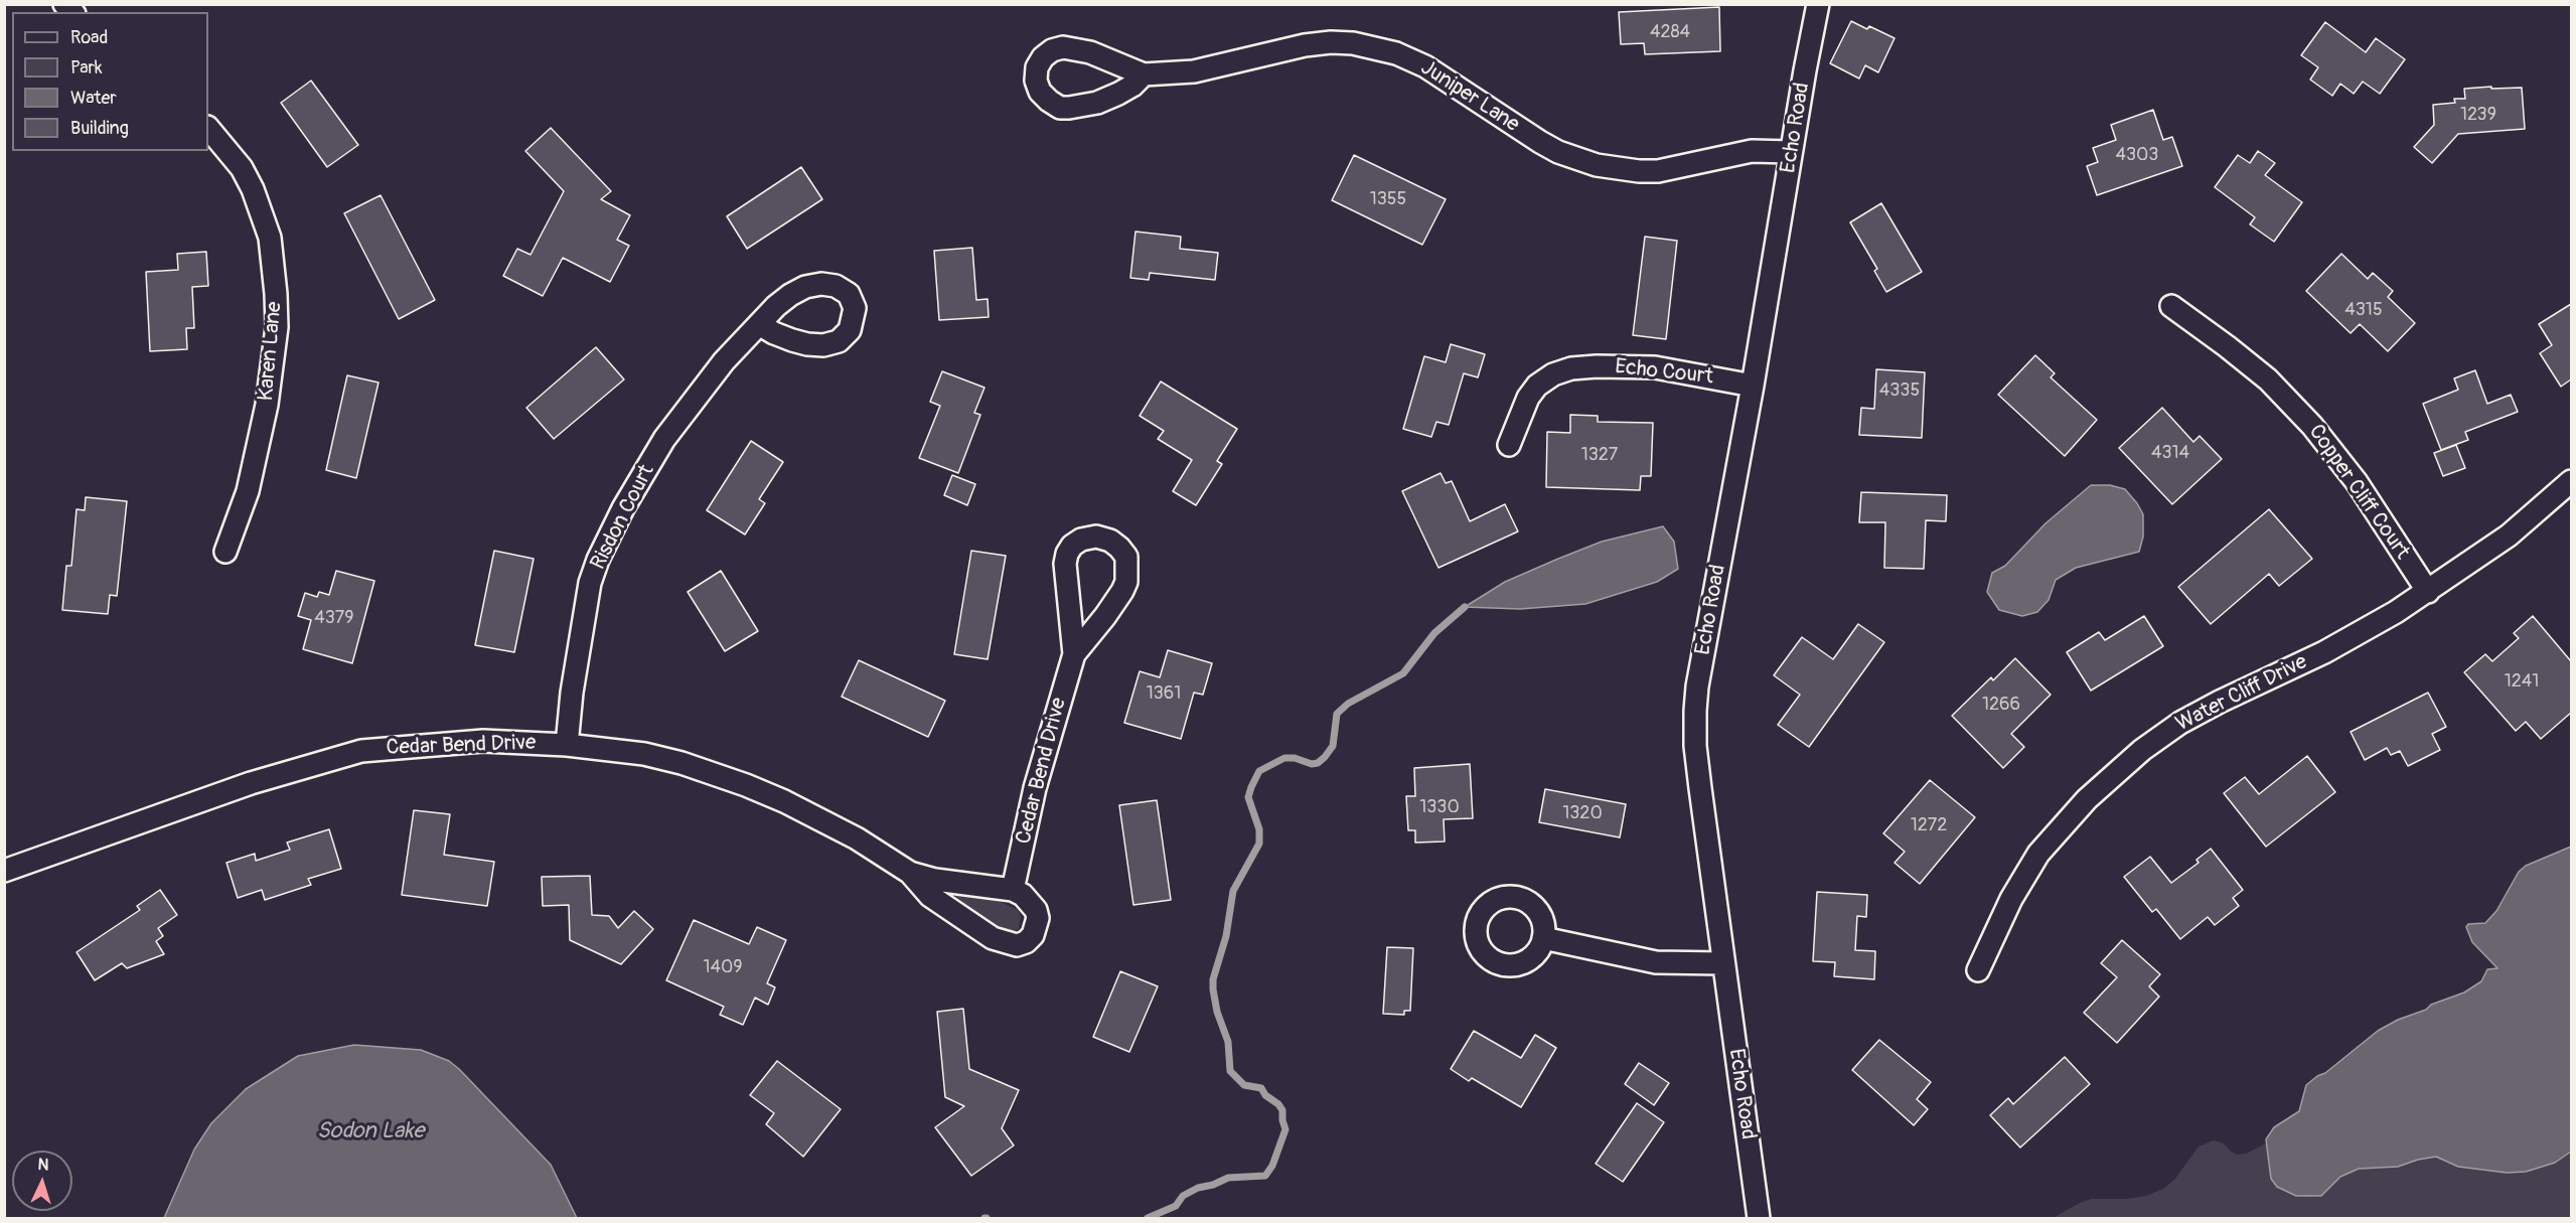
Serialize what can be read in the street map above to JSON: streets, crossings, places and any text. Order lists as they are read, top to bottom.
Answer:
{
  "streets": {
    "street": [
      "Juniper Lane",
      "Echo Road",
      "Karen Lane",
      "Echo Court",
      "Copper Cliff Court",
      "Risdon Court",
      "Water Cliff Drive",
      "Cedar Bend Drive"
    ]
  },
  "crossings": [
    ["Juniper Lane", "Echo Road"],
    ["Echo Road", "Echo Court"],
    ["Copper Cliff Court", "Water Cliff Drive"],
    ["Risdon Court", "Cedar Bend Drive"]
  ],
  "water": ["Sodon Lake"],
  "house_numbers": [
    "4284",
    "1239",
    "4303",
    "1355",
    "4315",
    "4335",
    "4314",
    "1327",
    "4379",
    "1241",
    "1361",
    "1266",
    "1330",
    "1320",
    "1272",
    "1409"
  ],
  "legend": [
    "Road",
    "Park",
    "Water",
    "Building"
  ],
  "north": "top"
}
